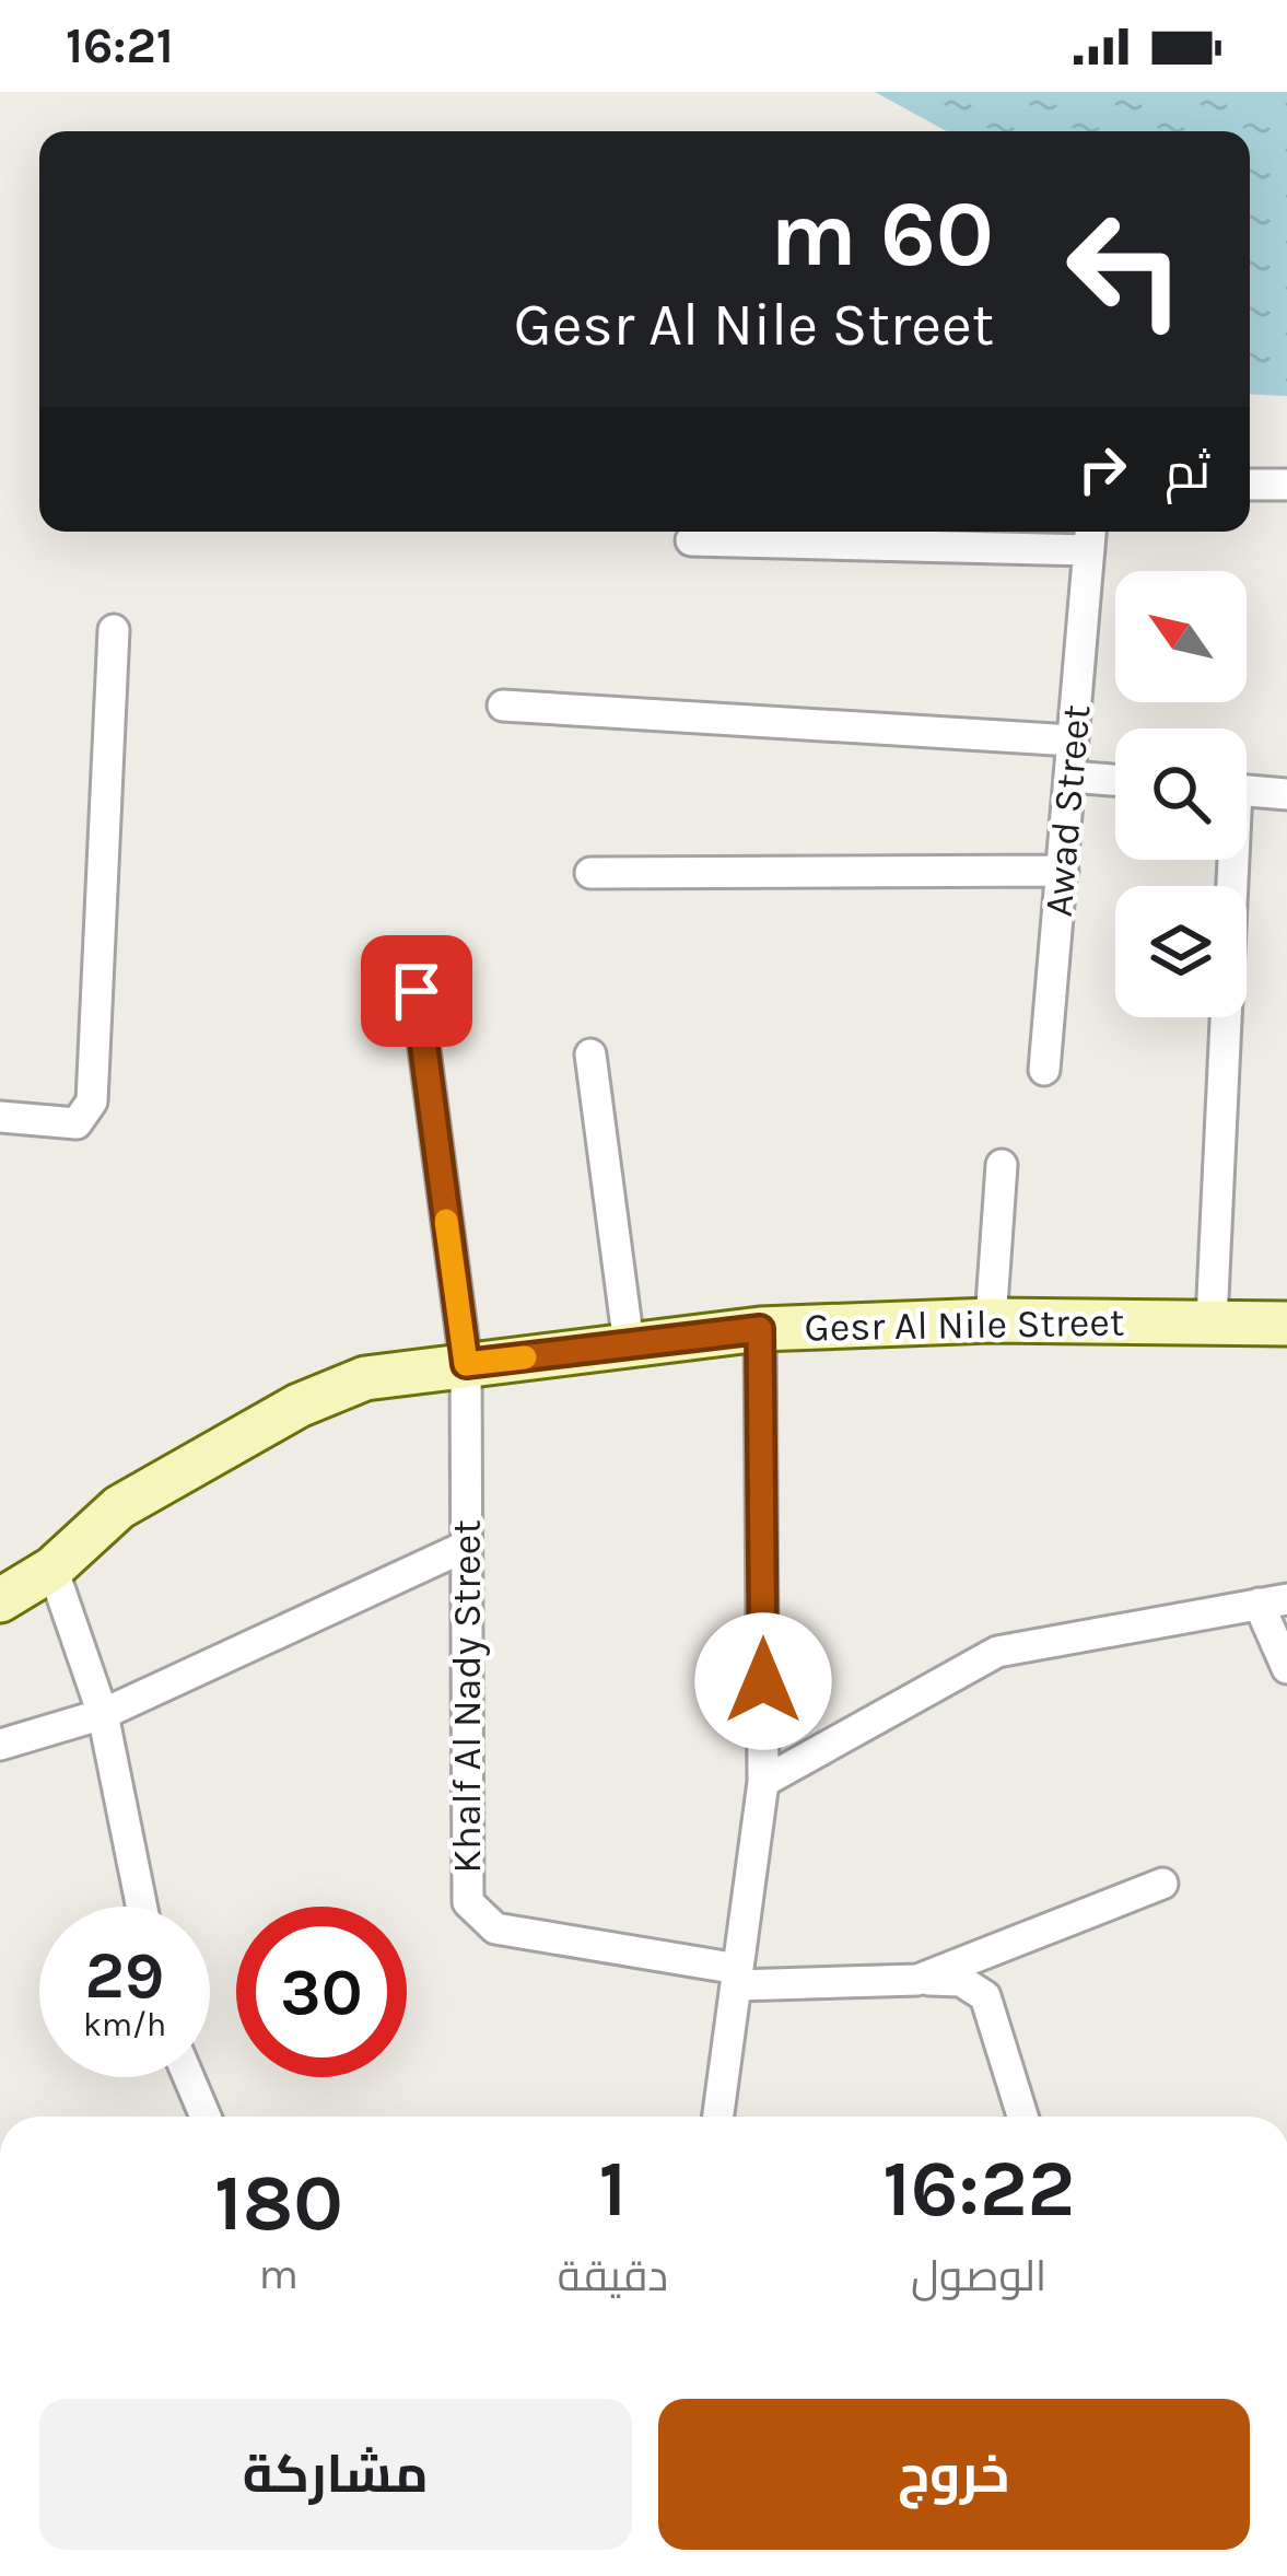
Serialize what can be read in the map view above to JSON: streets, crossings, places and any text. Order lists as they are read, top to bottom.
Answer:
{
  "streets": {
    "street": ["Awad Street", "Gesr Al Nile Street", "Khalf Al Nady Street"]
  },
  "crossings": [
    ["Gesr Al Nile Street", "Khalf Al Nady Street"]
  ],
  "north": "top left",
  "page": {
    "status": "16:21",
    "turn": ["60 m", "Gesr Al Nile Street"],
    "then": "ثم",
    "speed": "29 km/h",
    "limit": "30",
    "eta": [
      "16:22",
      "الوصول",
      "1",
      "دقيقة",
      "180",
      "m"
    ],
    "buttons": ["خروج", "مشاركة"]
  }
}
